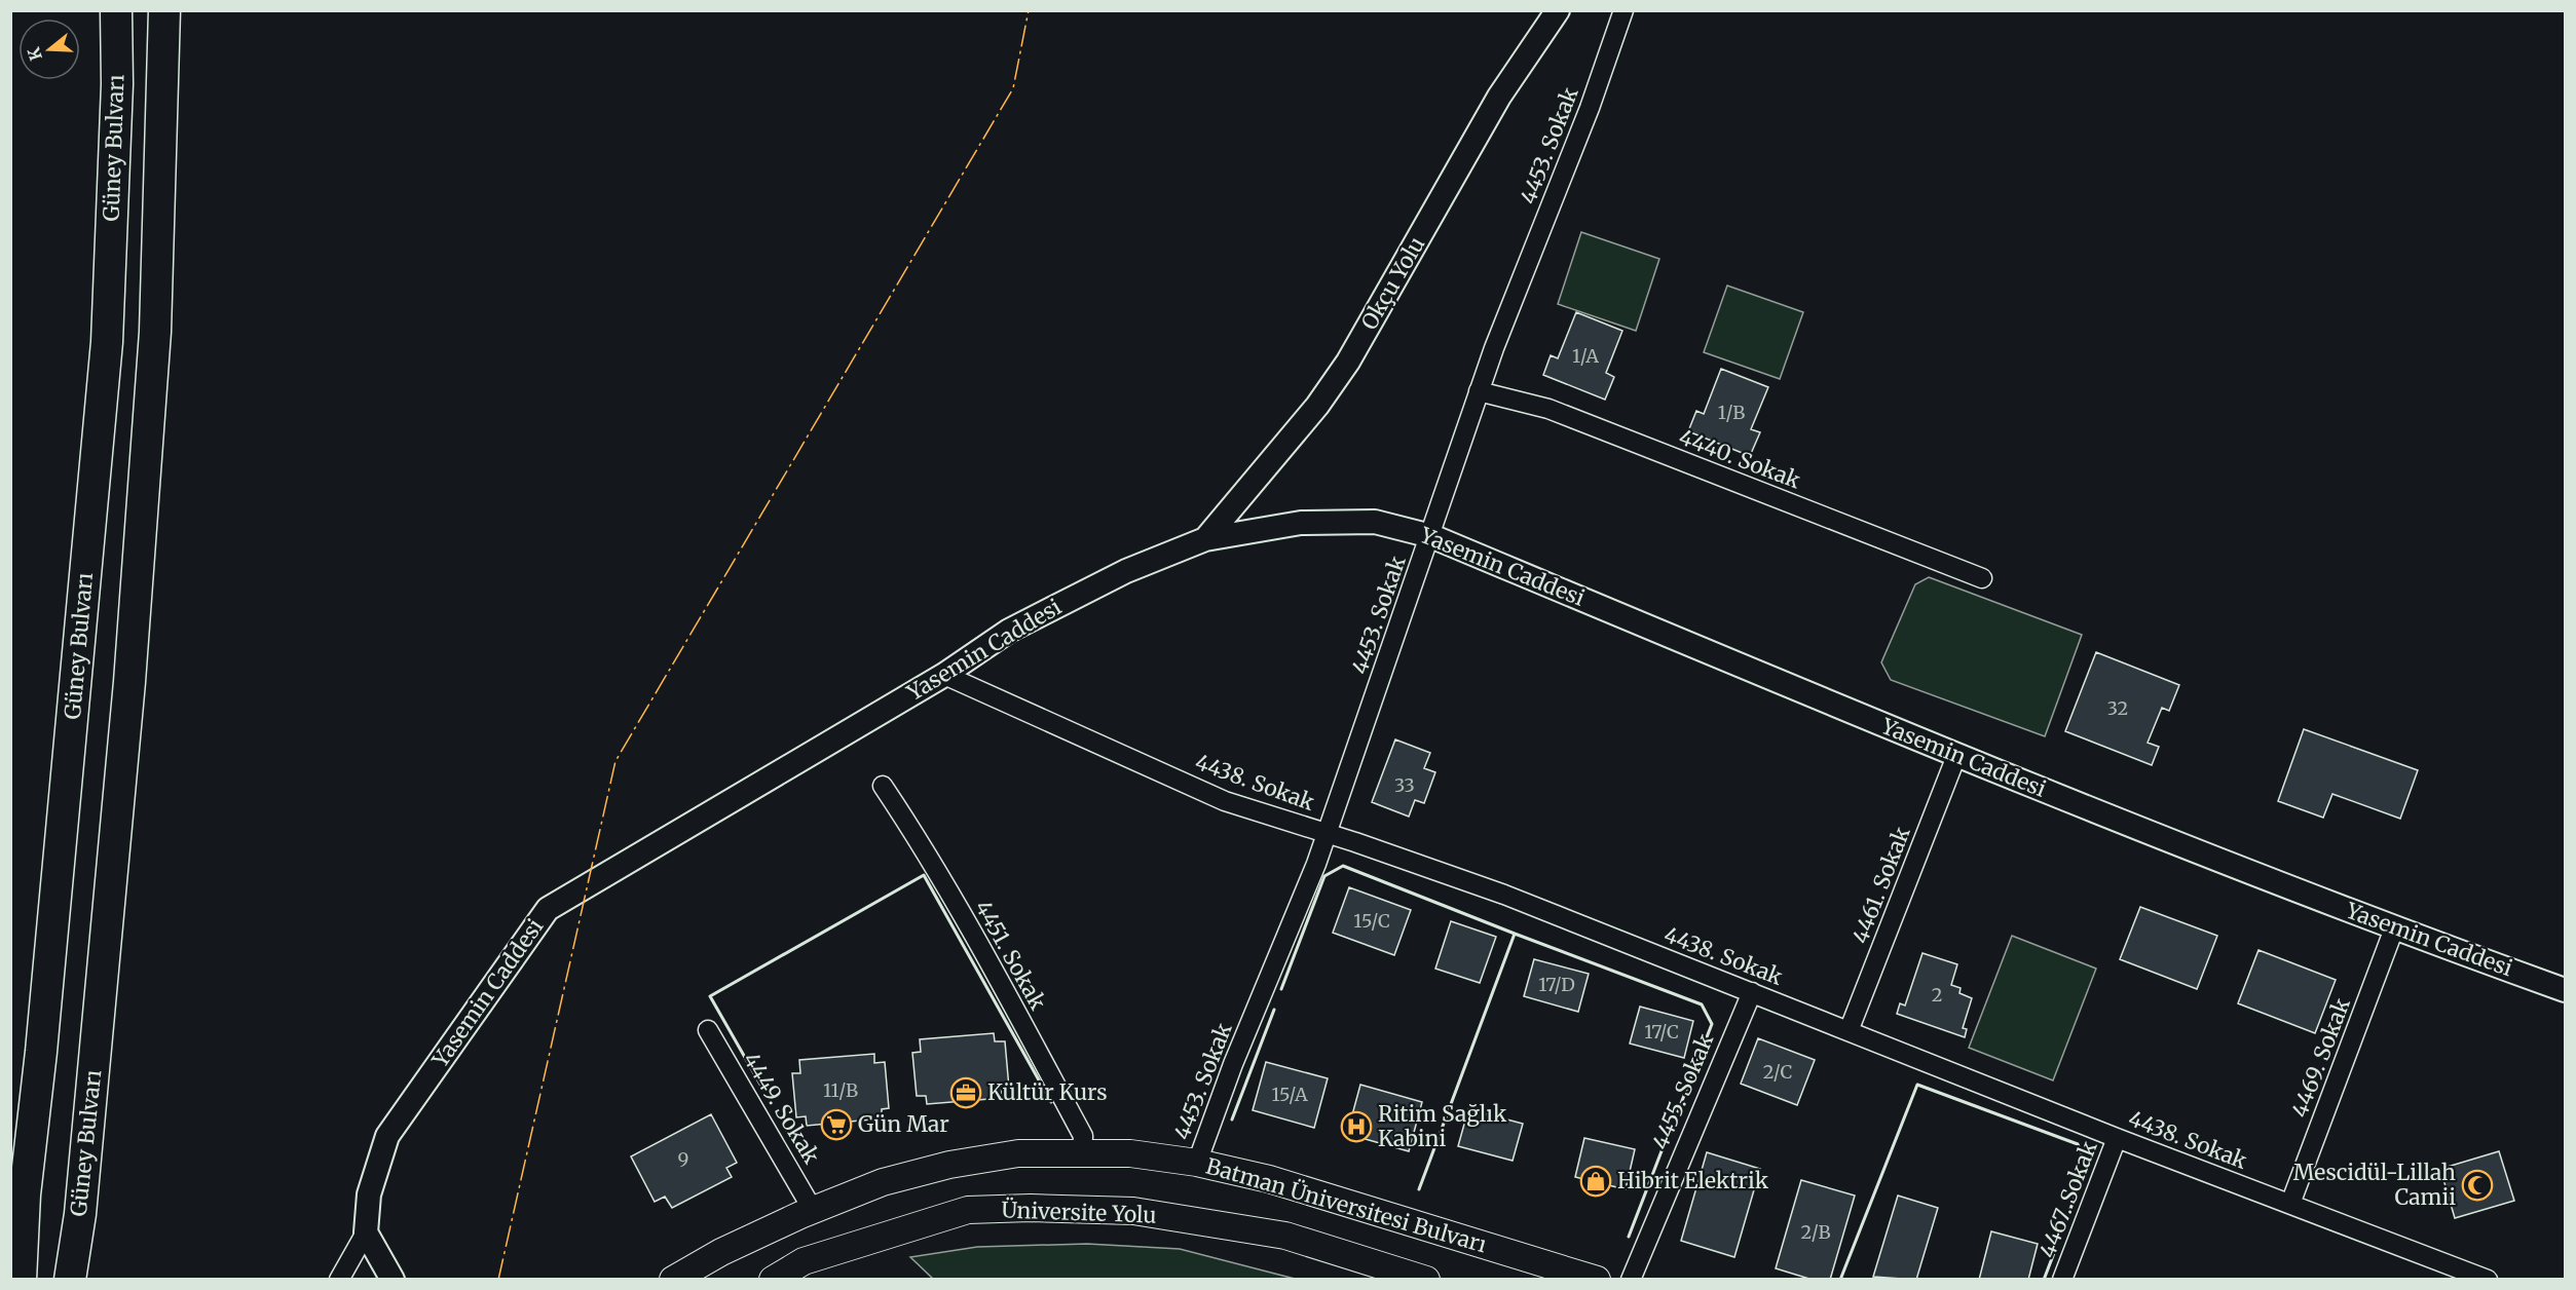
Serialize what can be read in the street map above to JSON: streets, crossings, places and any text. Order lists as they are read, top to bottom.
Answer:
{
  "streets": {
    "highway": ["Güney Bulvarı"],
    "main road": ["Batman Üniversitesi Bulvarı", "Üniversite Yolu"],
    "street": [
      "4453. Sokak",
      "Okçu Yolu",
      "4440. Sokak",
      "Yasemin Caddesi",
      "4438. Sokak",
      "4461. Sokak",
      "4451. Sokak",
      "4469. Sokak",
      "4455. Sokak",
      "4449. Sokak",
      "4467. Sokak"
    ]
  },
  "crossings": [
    ["4453. Sokak", "4440. Sokak"],
    ["4453. Sokak", "Yasemin Caddesi"],
    ["4453. Sokak", "4438. Sokak"],
    ["4453. Sokak", "Batman Üniversitesi Bulvarı"],
    ["Okçu Yolu", "Yasemin Caddesi"],
    ["Yasemin Caddesi", "4438. Sokak"],
    ["Yasemin Caddesi", "4461. Sokak"],
    ["Yasemin Caddesi", "4469. Sokak"],
    ["4438. Sokak", "4461. Sokak"],
    ["4438. Sokak", "4469. Sokak"],
    ["4438. Sokak", "4455. Sokak"],
    ["4438. Sokak", "4467. Sokak"],
    ["4451. Sokak", "Batman Üniversitesi Bulvarı"],
    ["4449. Sokak", "Batman Üniversitesi Bulvarı"]
  ],
  "places": {
    "office": ["Kültür Kurs"],
    "supermarket": ["Gün Mar"],
    "hospital": ["Ritim Sağlık Kabini"],
    "shop": ["Hibrit Elektrik"],
    "mosque": ["Mescidül-Lillah Camii"]
  },
  "house_numbers": [
    "1/A",
    "1/B",
    "32",
    "33",
    "15/C",
    "17/D",
    "2",
    "17/C",
    "2/C",
    "11/B",
    "15/A",
    "9",
    "2/B"
  ],
  "north": "left"
}
